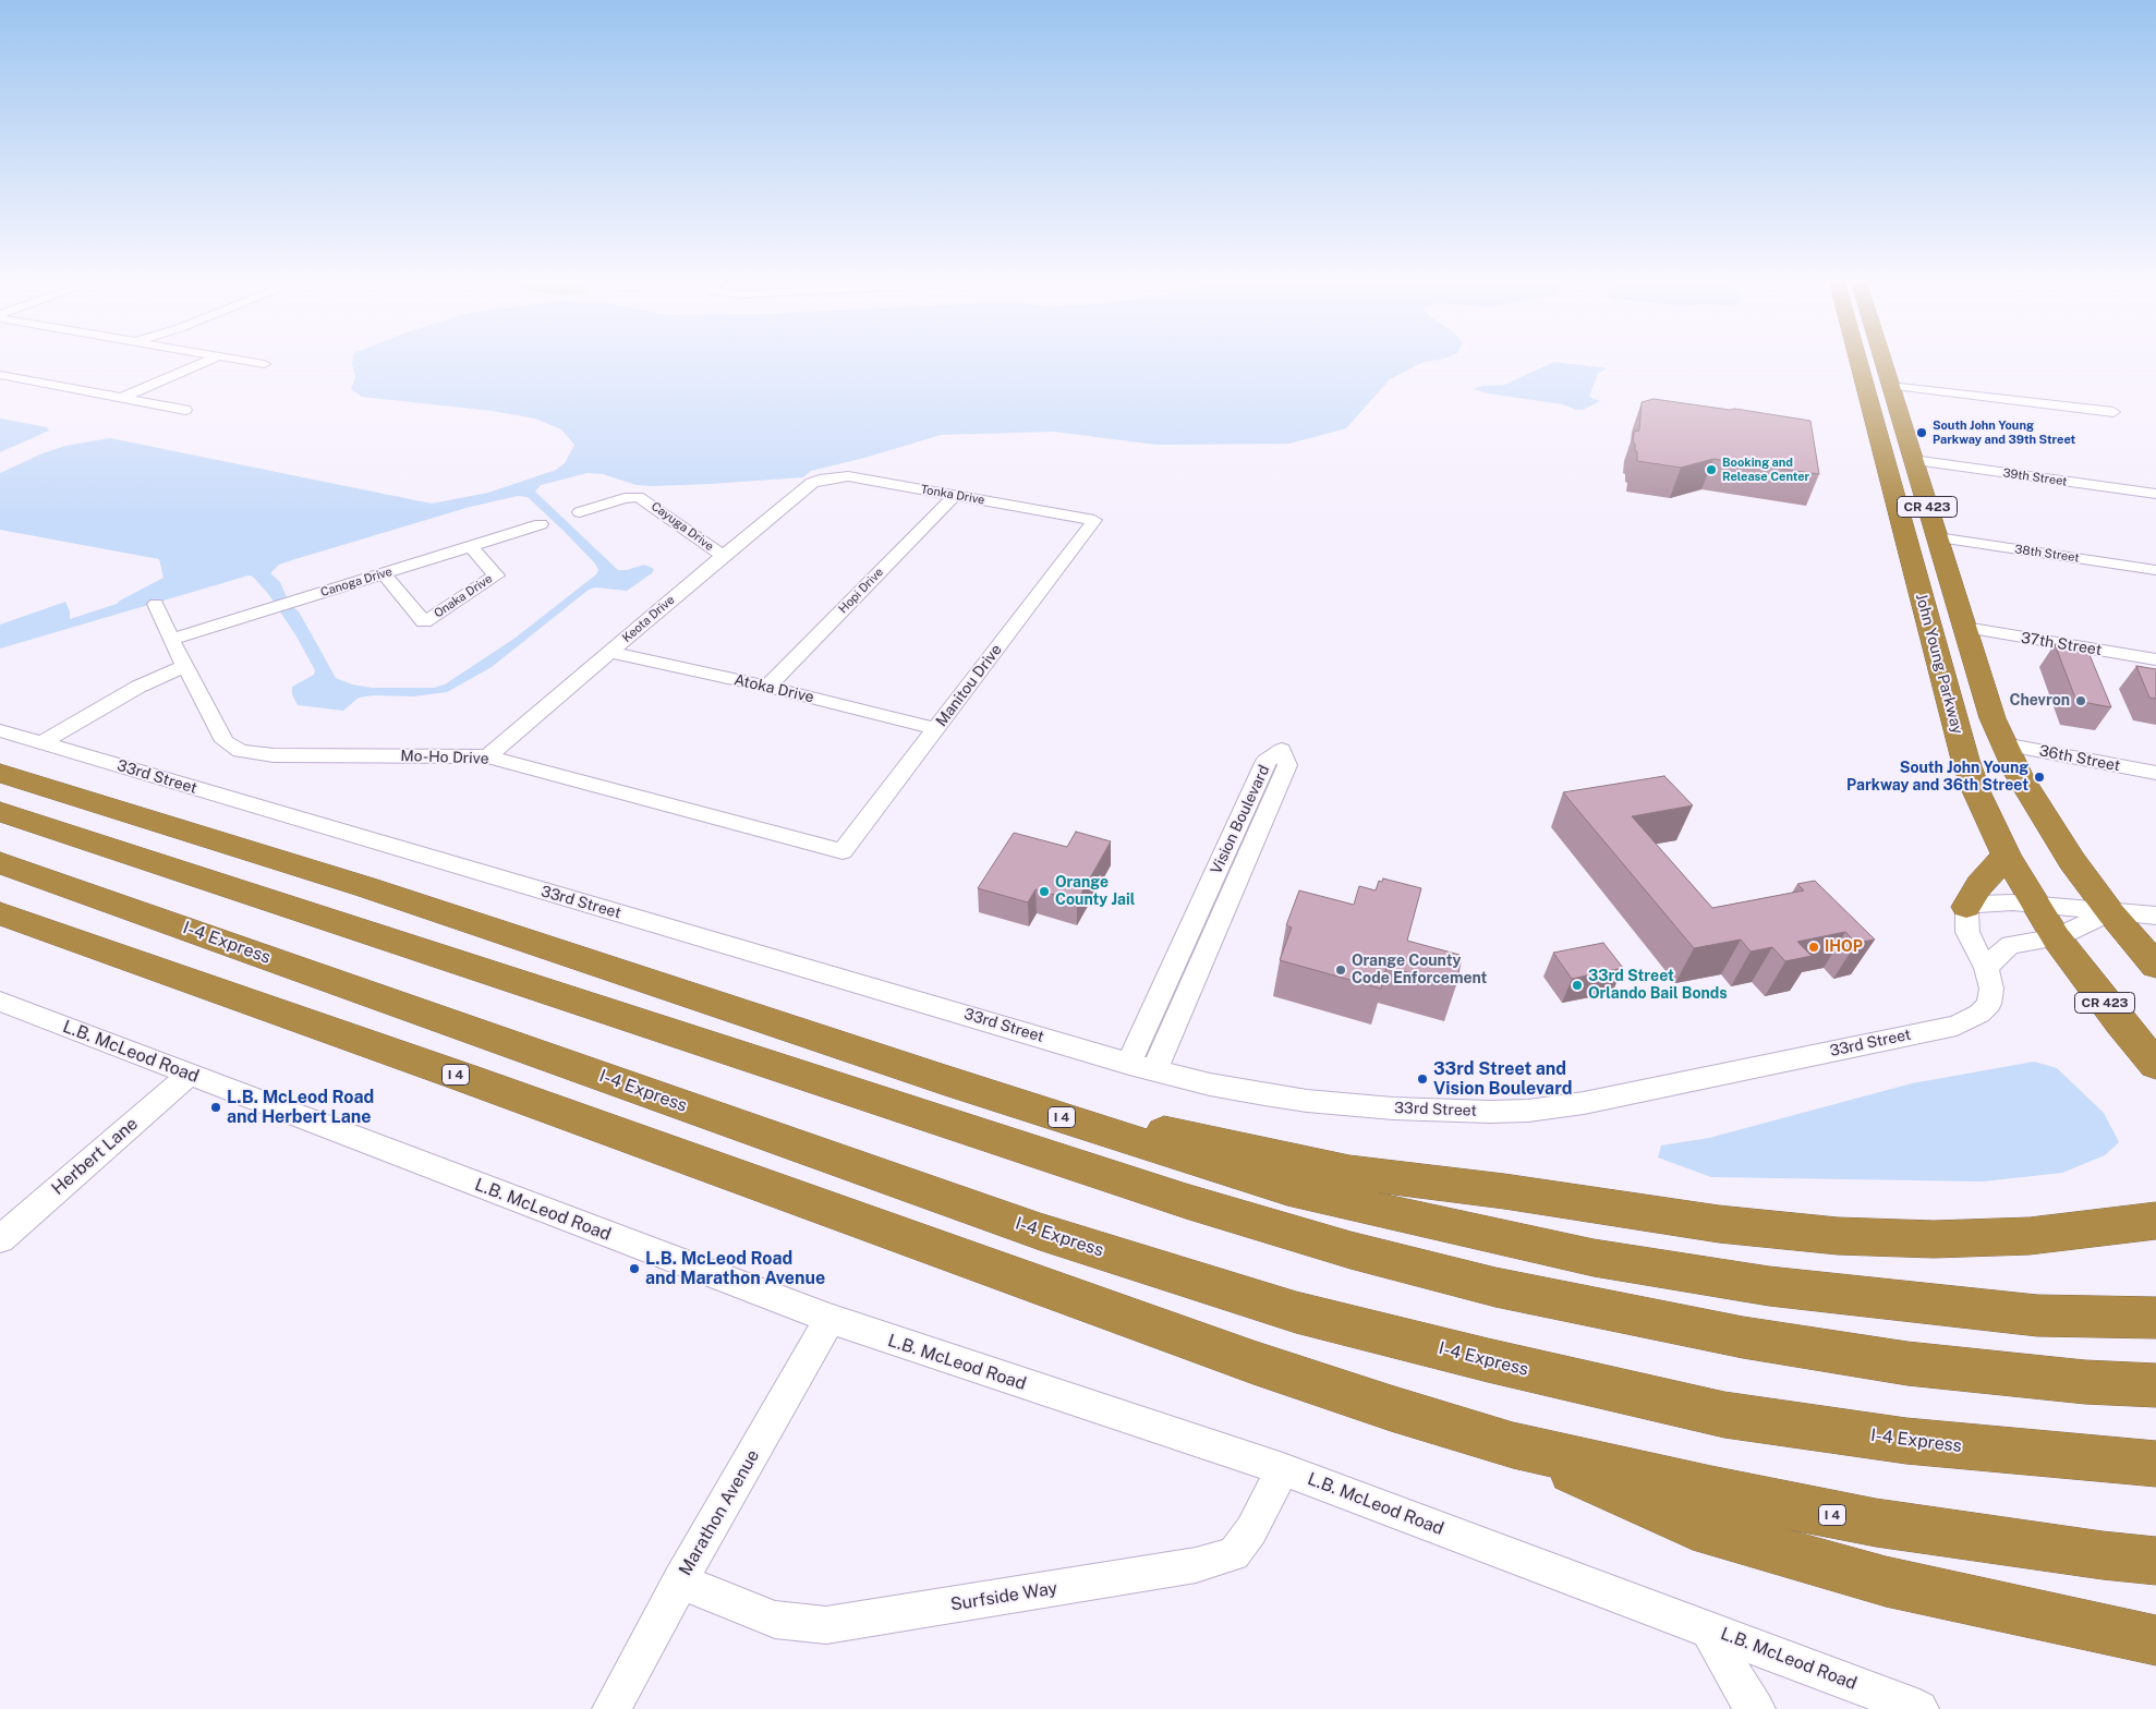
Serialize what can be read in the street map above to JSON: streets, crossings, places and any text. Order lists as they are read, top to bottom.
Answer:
{
  "streets": {
    "highway": [
      "CR 423",
      "John Young Parkway",
      "I-4 Express",
      "I 4"
    ],
    "street": [
      "39th Street",
      "Tonka Drive",
      "Cayuga Drive",
      "38th Street",
      "Canoga Drive",
      "Hopi Drive",
      "Onaka Drive",
      "Keota Drive",
      "37th Street",
      "Manitou Drive",
      "Atoka Drive",
      "Mo-Ho Drive",
      "36th Street",
      "33rd Street",
      "Vision Boulevard",
      "L.B. McLeod Road",
      "Herbert Lane",
      "Marathon Avenue",
      "Surfside Way"
    ]
  },
  "crossings": [
    ["39th Street", "CR 423"],
    ["Tonka Drive", "Hopi Drive"],
    ["Tonka Drive", "Keota Drive"],
    ["Tonka Drive", "Manitou Drive"],
    ["CR 423", "38th Street"],
    ["CR 423", "37th Street"],
    ["CR 423", "36th Street"],
    ["Cayuga Drive", "Keota Drive"],
    ["Canoga Drive", "Onaka Drive"],
    ["Canoga Drive", "Mo-Ho Drive"],
    ["Hopi Drive", "Atoka Drive"],
    ["Keota Drive", "Atoka Drive"],
    ["Keota Drive", "Mo-Ho Drive"],
    ["Manitou Drive", "Atoka Drive"],
    ["Manitou Drive", "Mo-Ho Drive"],
    ["33rd Street", "Vision Boulevard"],
    ["L.B. McLeod Road", "Herbert Lane"],
    ["L.B. McLeod Road", "Marathon Avenue"],
    ["L.B. McLeod Road", "Surfside Way"],
    ["Marathon Avenue", "Surfside Way"]
  ],
  "places": [
    "South John Young Parkway and 39th Street",
    "Booking and Release Center",
    "Chevron",
    "South John Young Parkway and 36th Street",
    "Orange County Jail",
    "IHOP",
    "Orange County Code Enforcement",
    "33rd Street Orlando Bail Bonds",
    "33rd Street and Vision Boulevard",
    "L.B. McLeod Road and Herbert Lane",
    "L.B. McLeod Road and Marathon Avenue"
  ]
}
